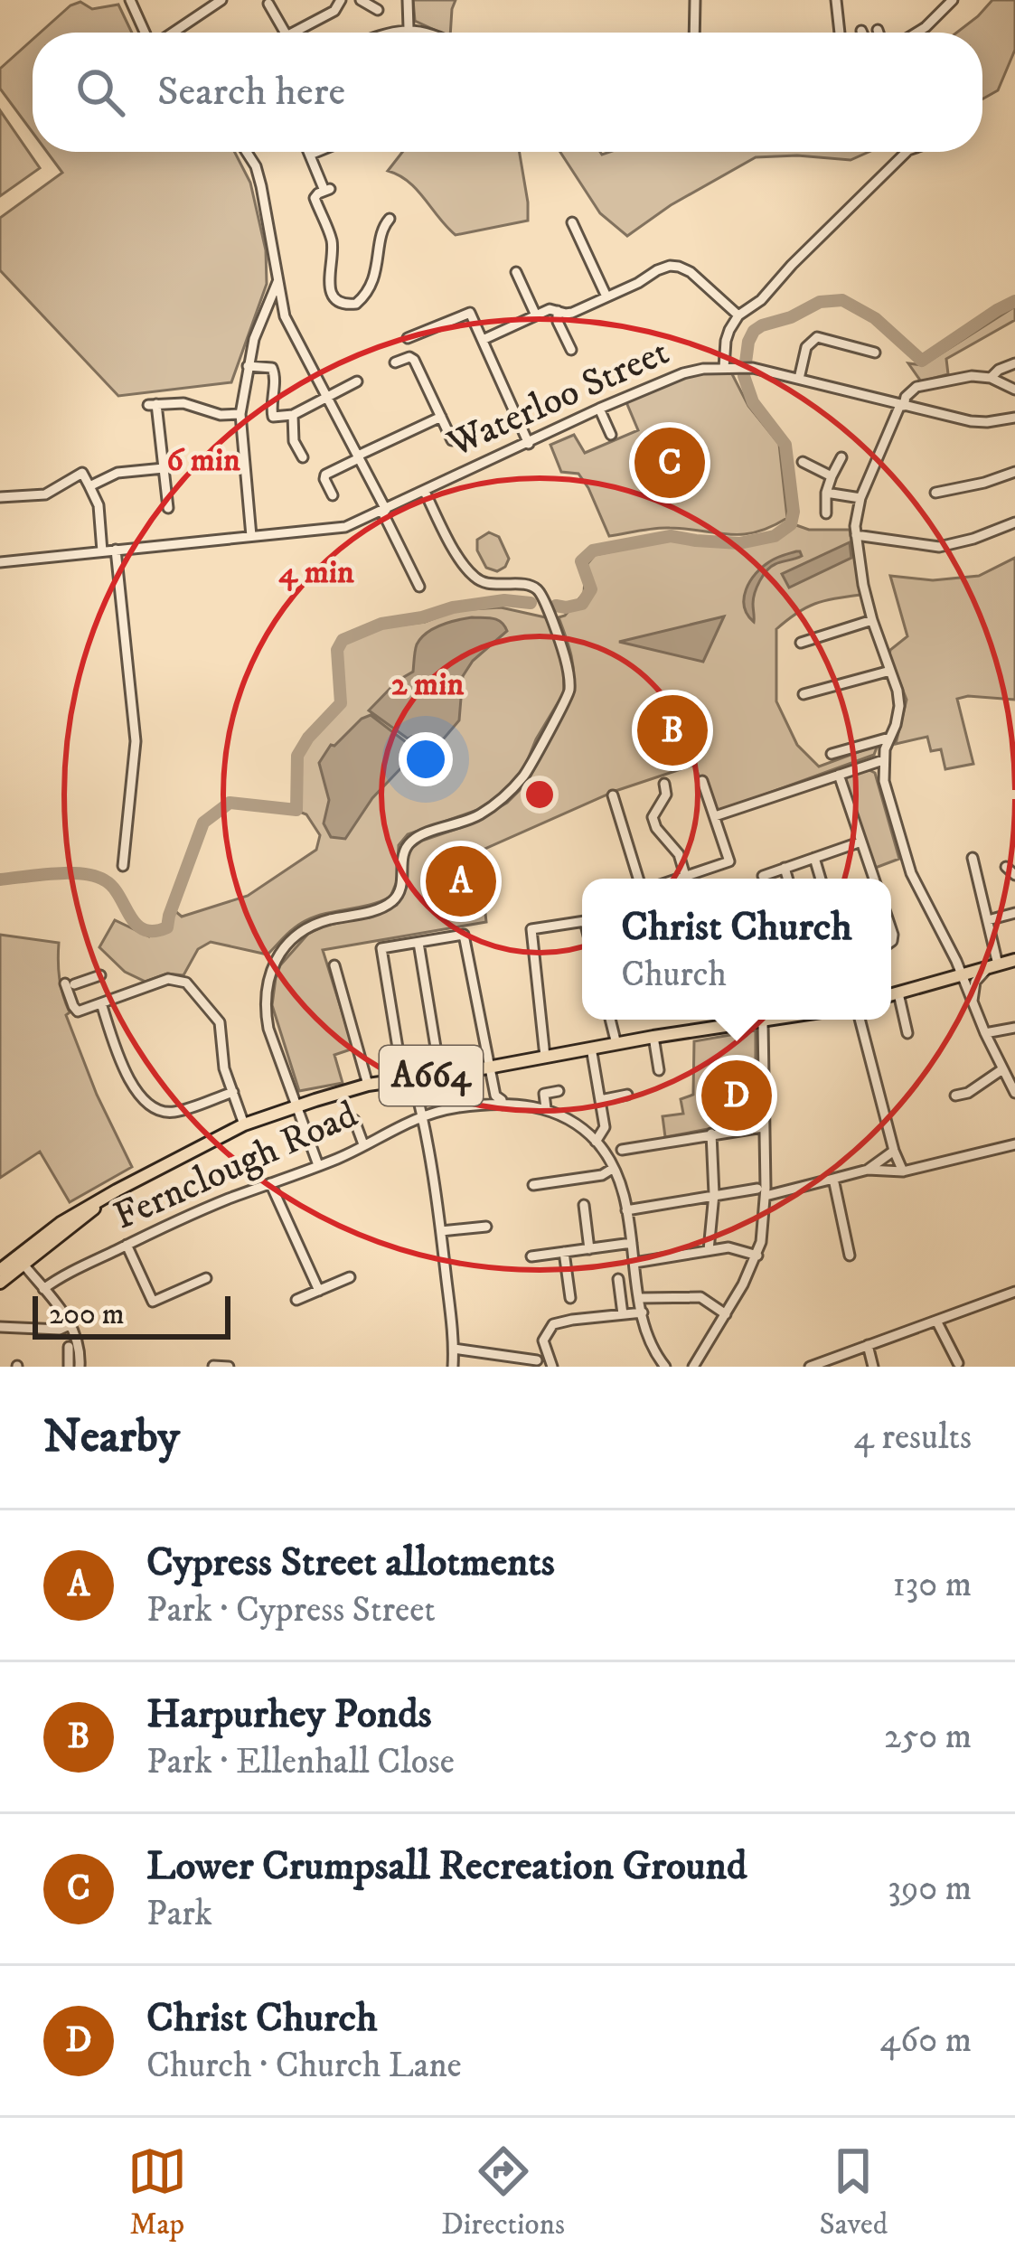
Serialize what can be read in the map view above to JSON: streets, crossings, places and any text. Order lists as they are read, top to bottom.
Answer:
{
  "streets": {
    "main road": ["A664"],
    "street": ["Waterloo Street", "Fernclough Road"]
  },
  "scale_bar": "200 m",
  "page": {
    "search": "Search here",
    "pins": [
      "C",
      "B",
      "A",
      "D"
    ],
    "popup": ["Christ Church", "Church"],
    "scale": "200 m",
    "heading": ["Nearby", "4 results"],
    "list": [
      {
        "mark": "A",
        "name": "Cypress Street allotments",
        "note": "Park · Cypress Street",
        "value": "130 m"
      },
      {
        "mark": "B",
        "name": "Harpurhey Ponds",
        "note": "Park · Ellenhall Close",
        "value": "250 m"
      },
      {
        "mark": "C",
        "name": "Lower Crumpsall Recreation Ground",
        "note": "Park",
        "value": "390 m"
      },
      {
        "mark": "D",
        "name": "Christ Church",
        "note": "Church · Church Lane",
        "value": "460 m"
      }
    ],
    "nav": ["Map", "Directions", "Saved"]
  },
  "rings": ["6 min", "4 min", "2 min"]
}
